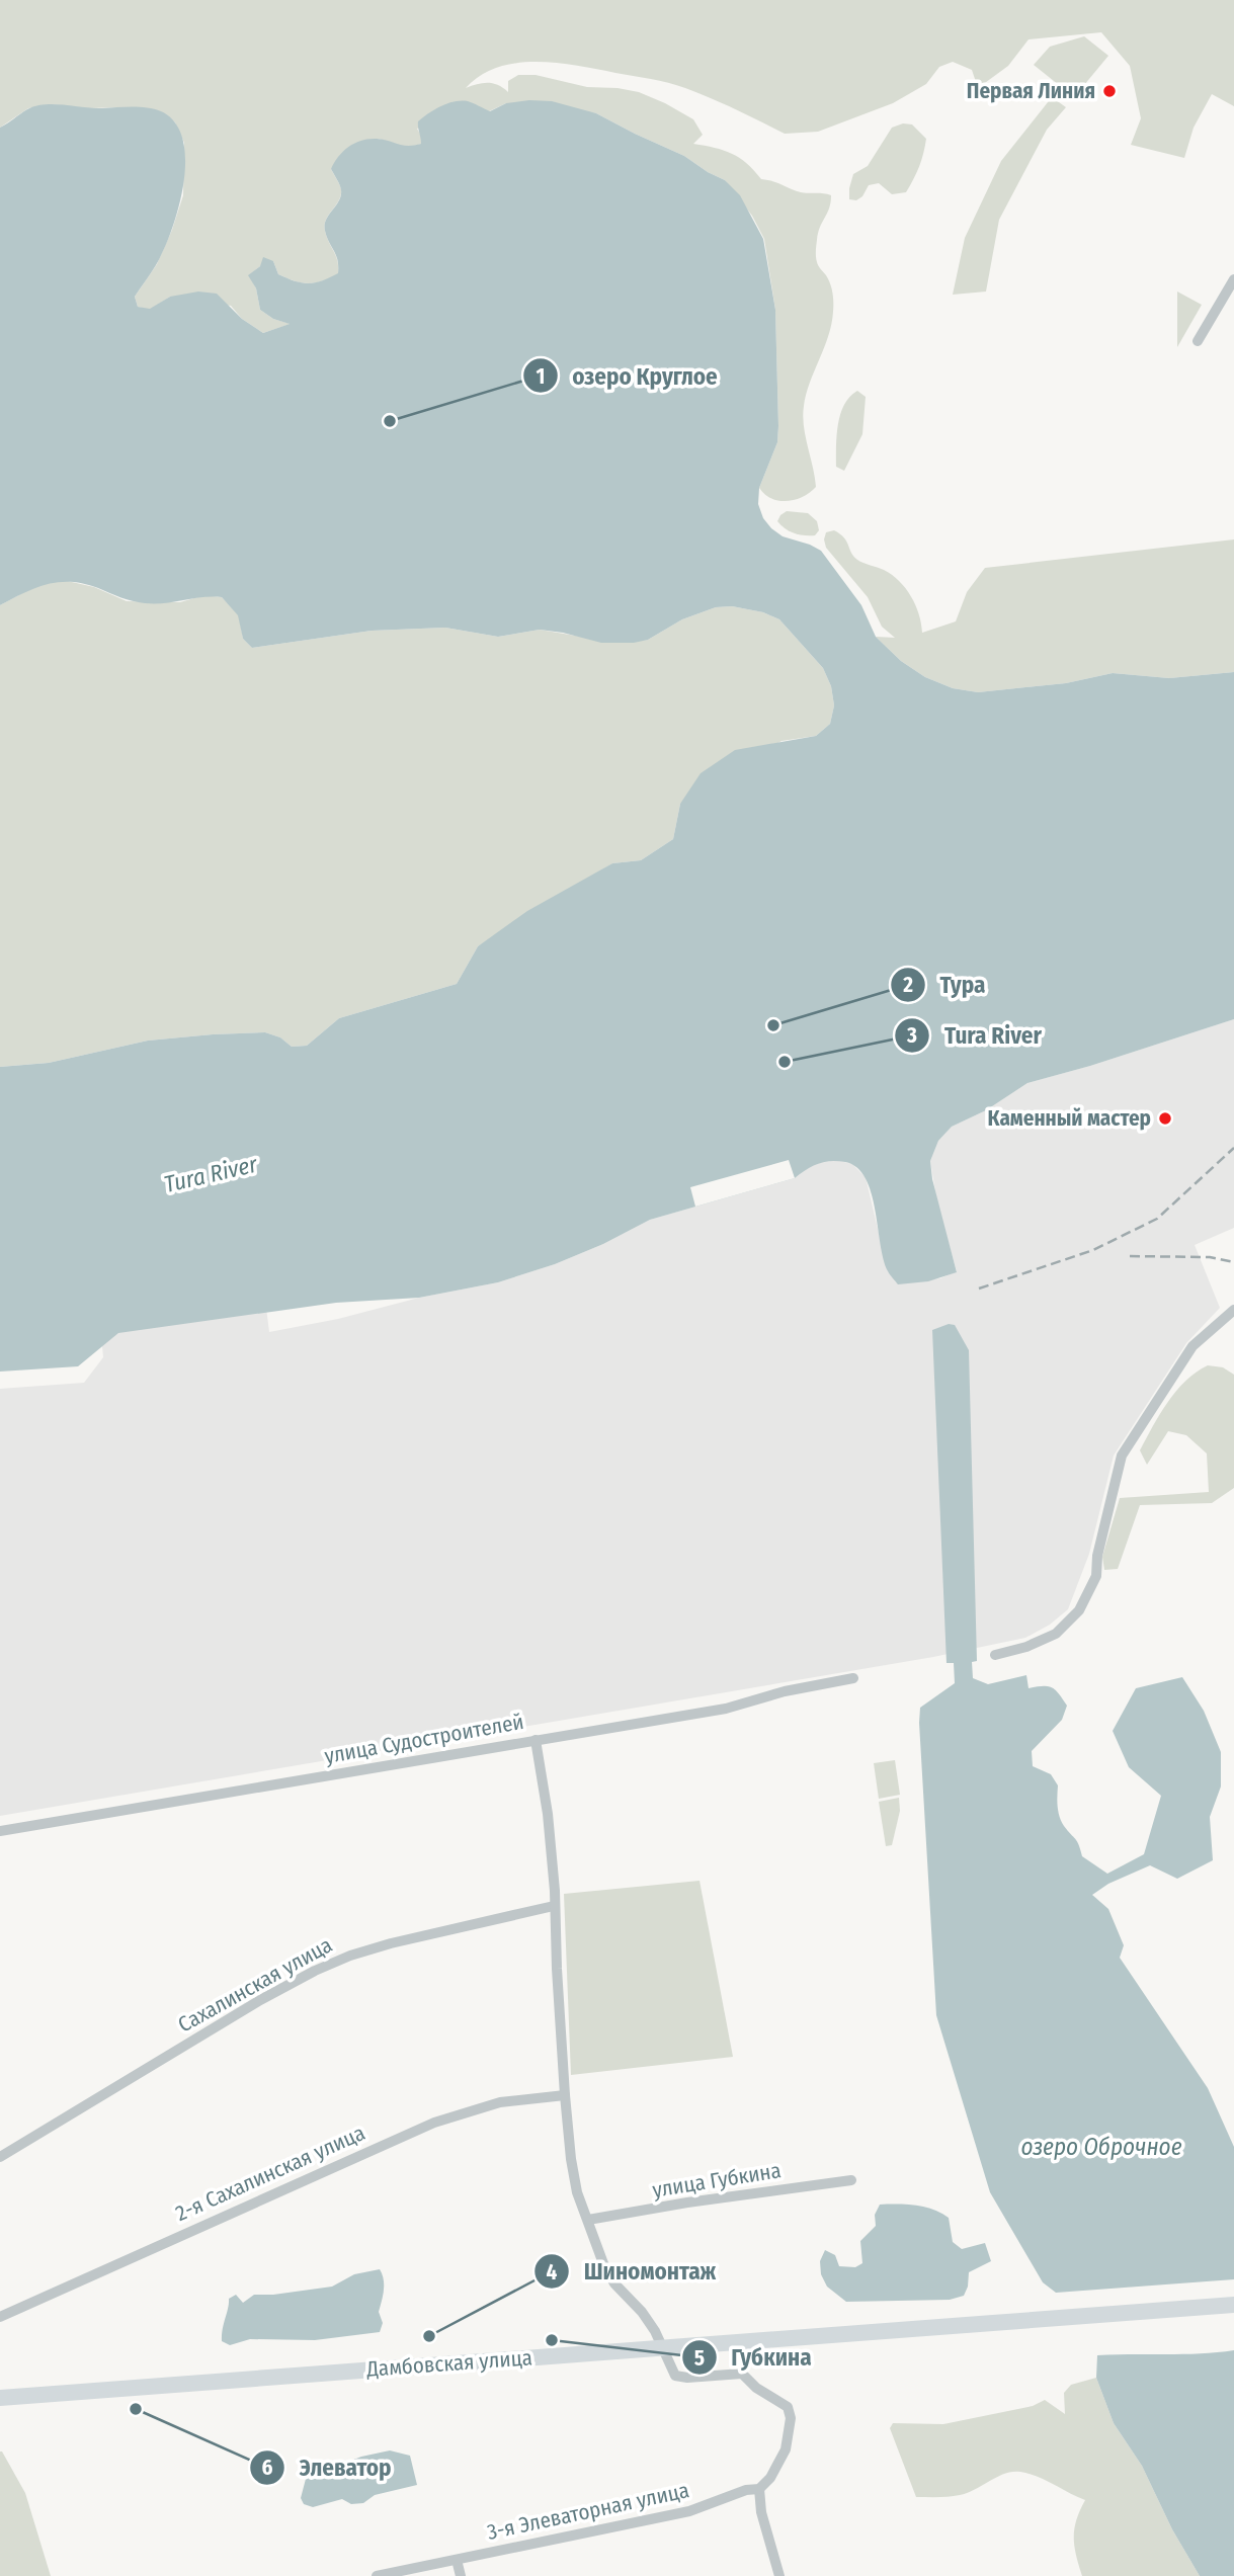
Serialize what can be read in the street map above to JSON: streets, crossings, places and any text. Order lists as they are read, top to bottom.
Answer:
{
  "streets": {
    "main road": ["Дамбовская улица"],
    "street": [
      "улица Судостроителей",
      "Сахалинская улица",
      "2-я Сахалинская улица",
      "улица Губкина",
      "3-я Элеваторная улица"
    ]
  },
  "water": ["Tura River", "озеро Оброчное"],
  "places": [
    "Первая Линия",
    "озеро Круглое",
    "Тура",
    "Tura River",
    "Каменный мастер",
    "Шиномонтаж",
    "Губкина",
    "Элеватор"
  ]
}
